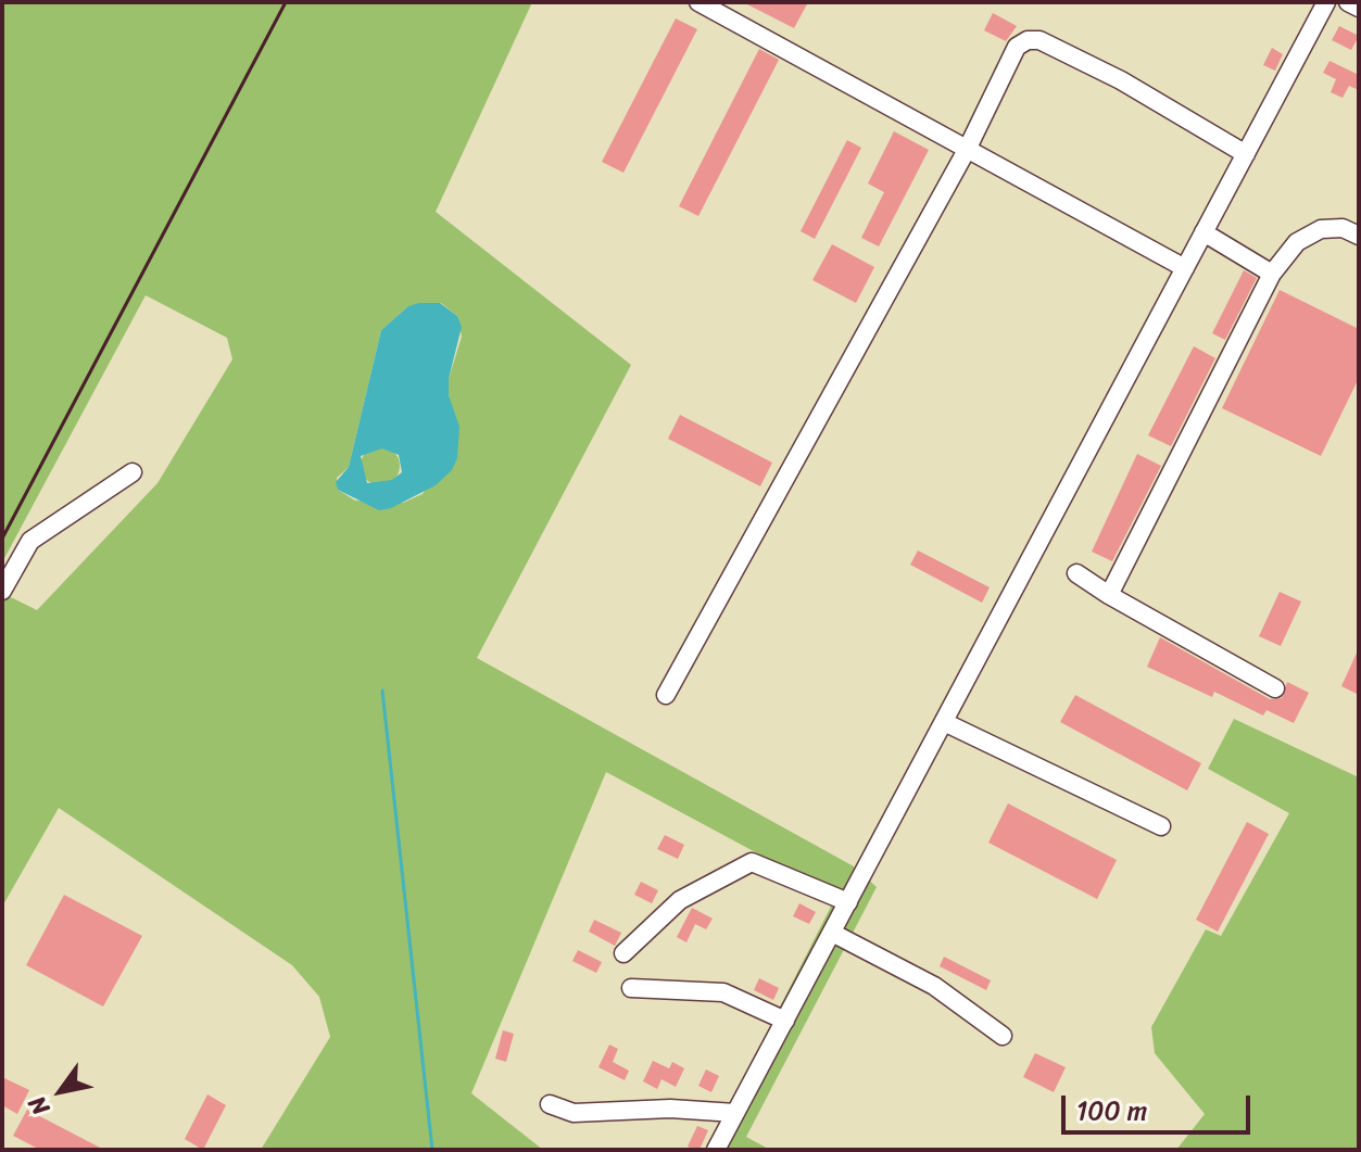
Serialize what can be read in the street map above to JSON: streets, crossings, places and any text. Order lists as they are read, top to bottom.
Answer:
{
  "scale_bar": "100 m",
  "north": "bottom left"
}
